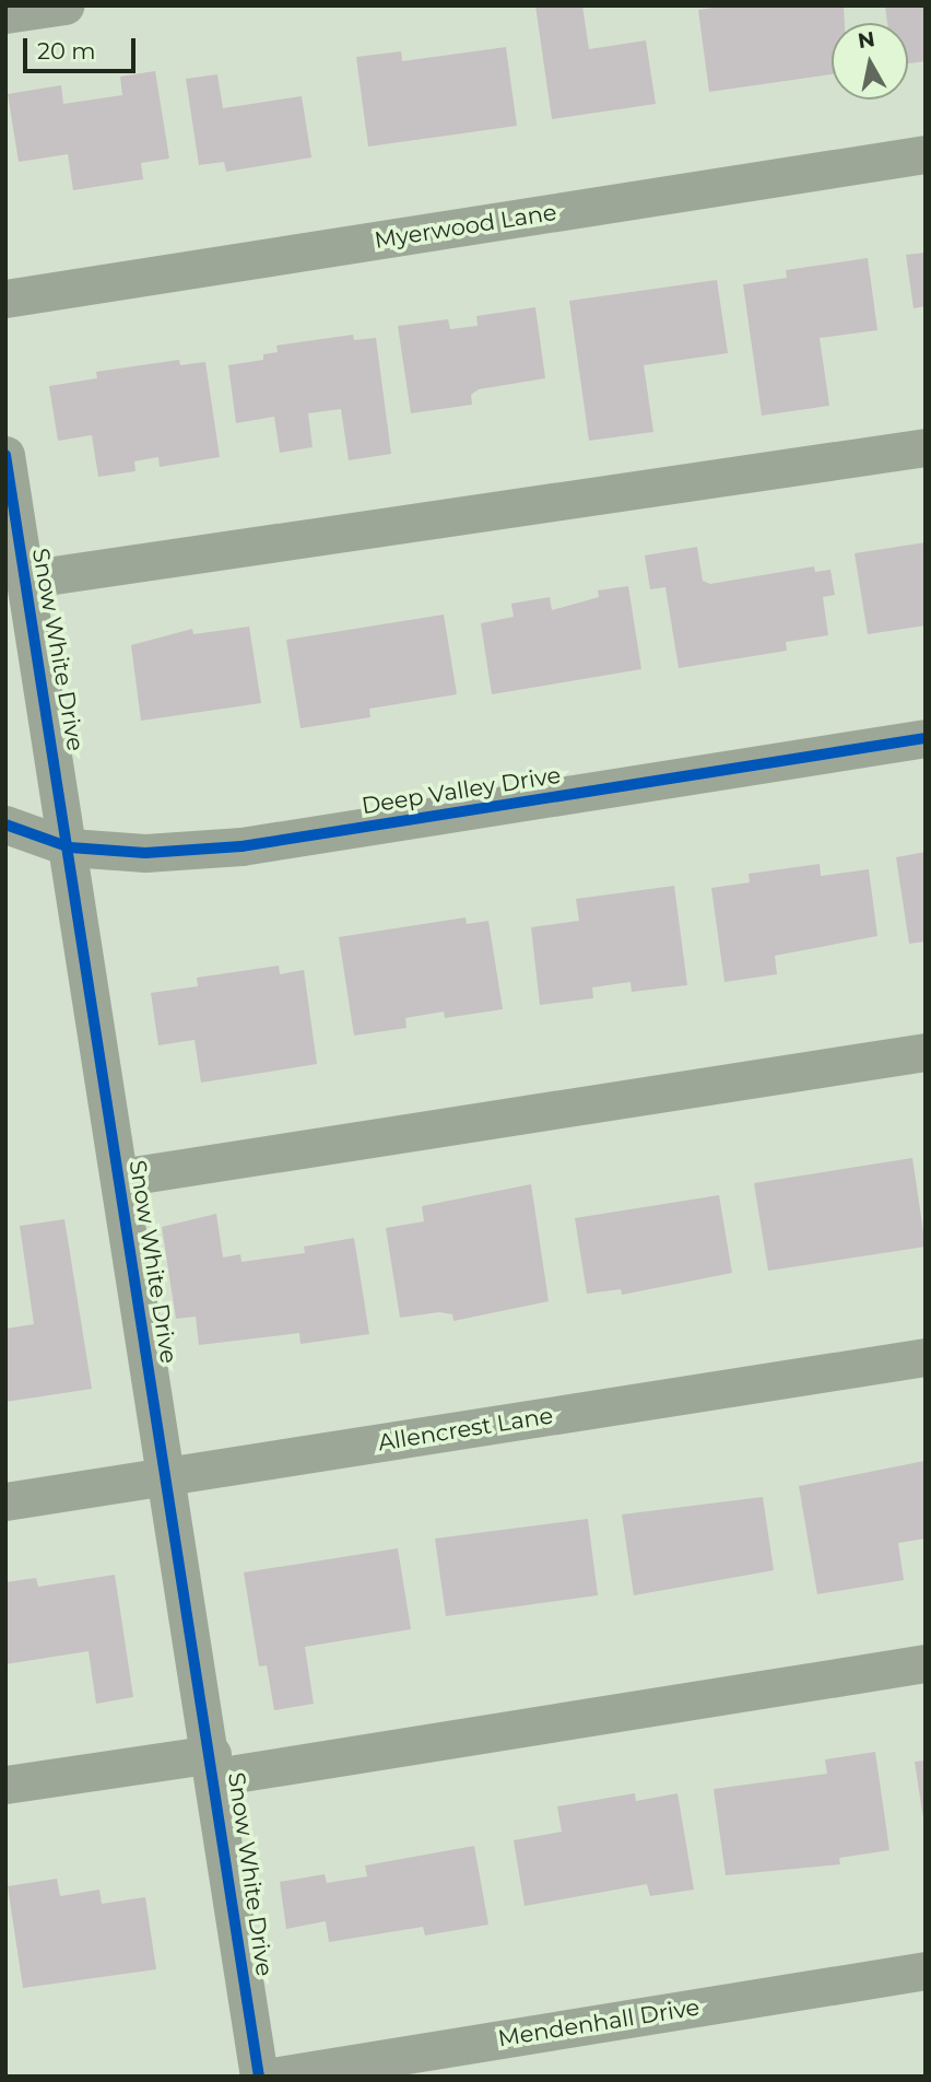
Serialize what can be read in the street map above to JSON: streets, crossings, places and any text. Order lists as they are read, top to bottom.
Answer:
{
  "streets": {
    "street": [
      "Myerwood Lane",
      "Snow White Drive",
      "Deep Valley Drive",
      "Allencrest Lane",
      "Mendenhall Drive"
    ]
  },
  "crossings": [
    ["Snow White Drive", "Deep Valley Drive"],
    ["Snow White Drive", "Allencrest Lane"]
  ],
  "scale_bar": "20 m",
  "north": "top"
}
